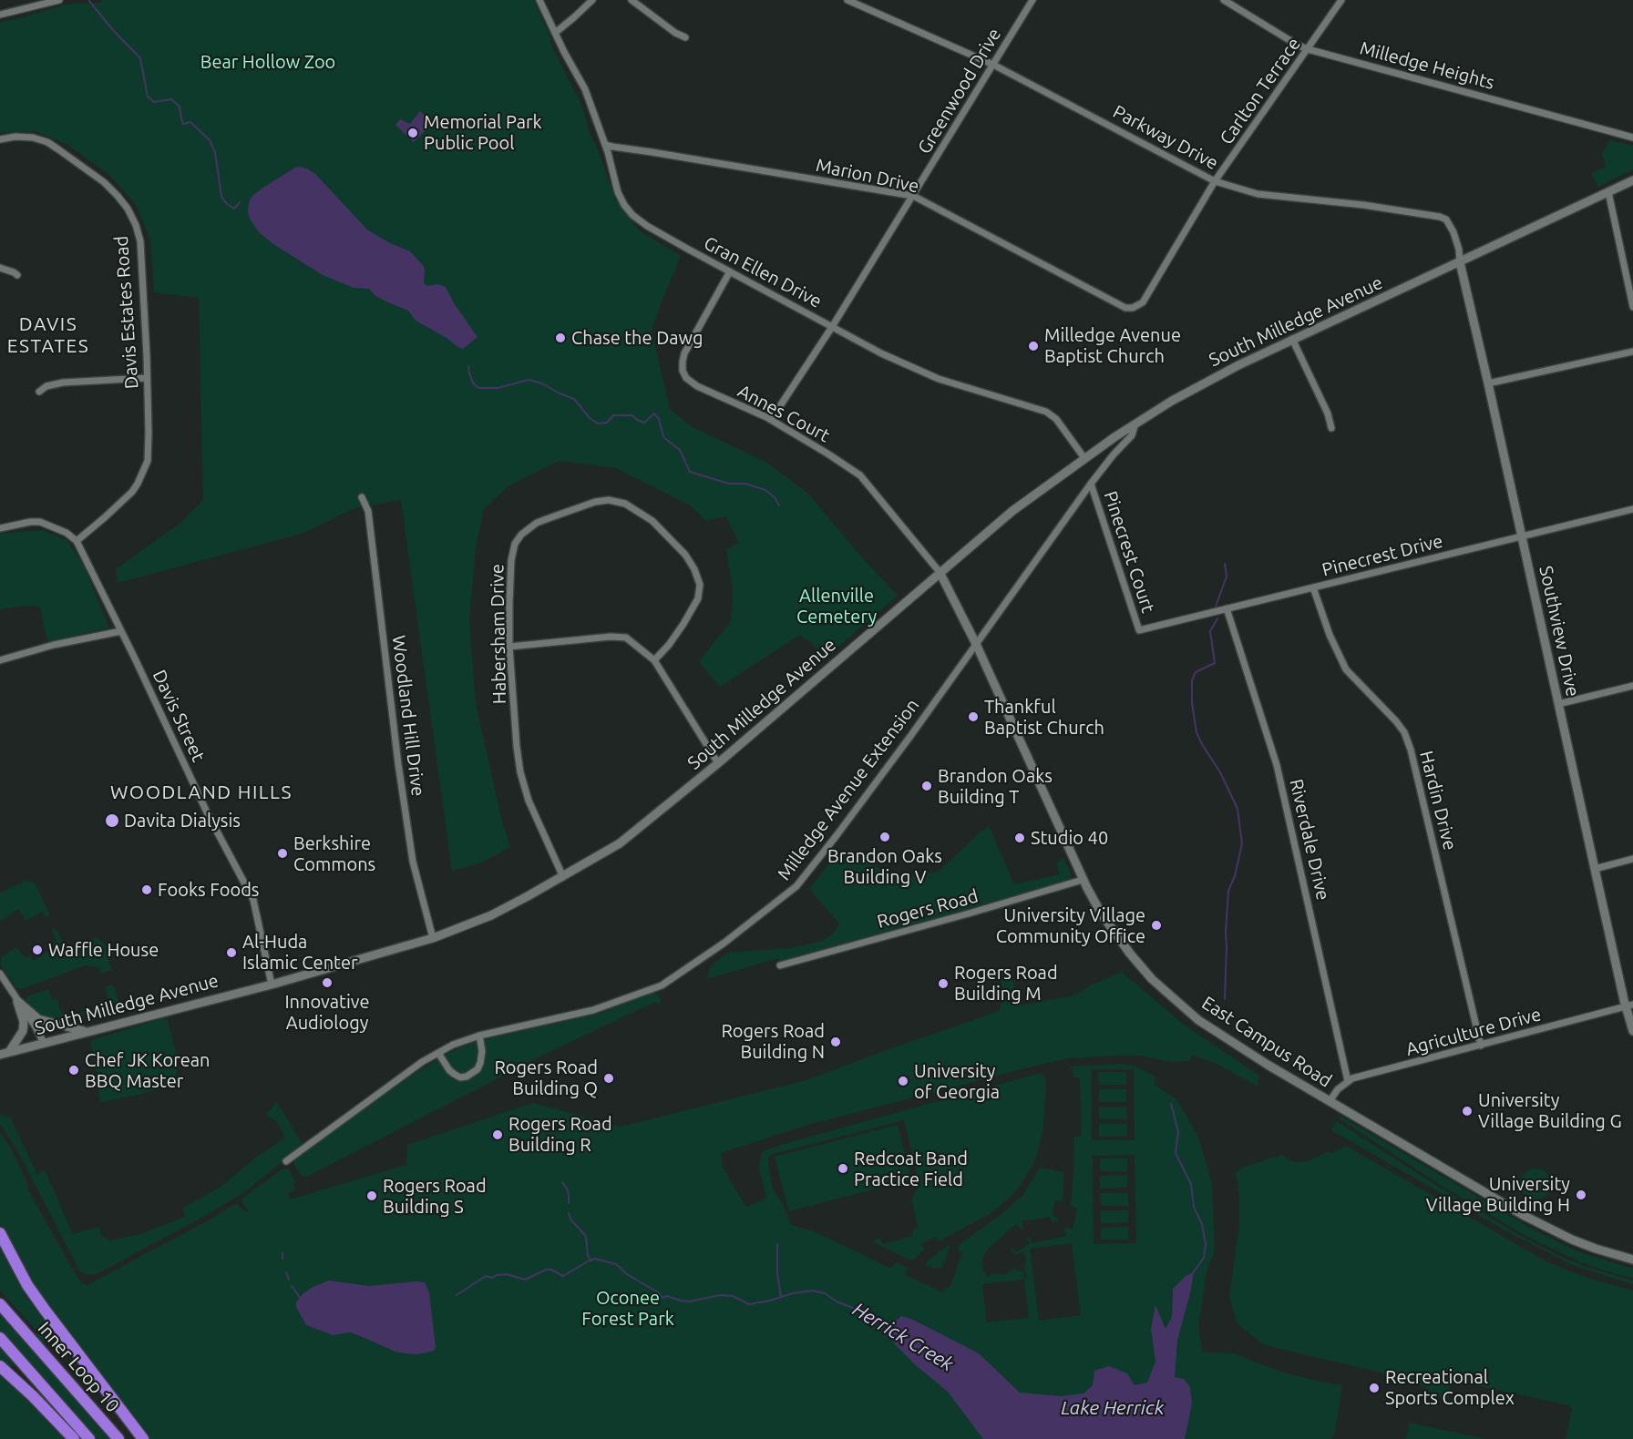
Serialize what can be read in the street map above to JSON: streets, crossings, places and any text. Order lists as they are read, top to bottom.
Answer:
{
  "streets": {
    "highway": ["Inner Loop 10"],
    "main road": ["South Milledge Avenue", "Southview Drive", "East Campus Road"],
    "street": [
      "Milledge Heights",
      "Greenwood Drive",
      "Carlton Terrace",
      "Parkway Drive",
      "Marion Drive",
      "Gran Ellen Drive",
      "Davis Estates Road",
      "Annes Court",
      "Pinecrest Court",
      "Pinecrest Drive",
      "Habersham Drive",
      "Davis Street",
      "Woodland Hill Drive",
      "Milledge Avenue Extension",
      "Hardin Drive",
      "Riverdale Drive",
      "Rogers Road",
      "Agriculture Drive"
    ]
  },
  "crossings": [
    ["Milledge Heights", "Carlton Terrace"],
    ["Greenwood Drive", "Parkway Drive"],
    ["Greenwood Drive", "Marion Drive"],
    ["Greenwood Drive", "Gran Ellen Drive"],
    ["Greenwood Drive", "Annes Court"],
    ["Carlton Terrace", "Parkway Drive"],
    ["Carlton Terrace", "Marion Drive"],
    ["Parkway Drive", "South Milledge Avenue"],
    ["Parkway Drive", "Southview Drive"],
    ["Marion Drive", "Gran Ellen Drive"],
    ["Gran Ellen Drive", "South Milledge Avenue"],
    ["Gran Ellen Drive", "Annes Court"],
    ["Davis Estates Road", "Davis Street"],
    ["South Milledge Avenue", "Annes Court"],
    ["South Milledge Avenue", "Southview Drive"],
    ["South Milledge Avenue", "Habersham Drive"],
    ["South Milledge Avenue", "Davis Street"],
    ["South Milledge Avenue", "Woodland Hill Drive"],
    ["South Milledge Avenue", "Milledge Avenue Extension"],
    ["South Milledge Avenue", "East Campus Road"],
    ["Annes Court", "East Campus Road"],
    ["Pinecrest Court", "Pinecrest Drive"],
    ["Pinecrest Court", "Milledge Avenue Extension"],
    ["Pinecrest Drive", "Southview Drive"],
    ["Pinecrest Drive", "Hardin Drive"],
    ["Pinecrest Drive", "Riverdale Drive"],
    ["Southview Drive", "Agriculture Drive"],
    ["Milledge Avenue Extension", "East Campus Road"],
    ["Hardin Drive", "Agriculture Drive"],
    ["Riverdale Drive", "Agriculture Drive"],
    ["Rogers Road", "East Campus Road"]
  ],
  "districts": ["DAVIS ESTATES", "WOODLAND HILLS"],
  "water": ["Herrick Creek", "Lake Herrick"],
  "parks": ["Bear Hollow Zoo", "Allenville Cemetery", "Oconee Forest Park"],
  "places": [
    "Memorial Park Public Pool",
    "Chase the Dawg",
    "Milledge Avenue Baptist Church",
    "Thankful Baptist Church",
    "Brandon Oaks Building T",
    "Davita Dialysis",
    "Brandon Oaks Building V",
    "Studio 40",
    "Berkshire Commons",
    "Fooks Foods",
    "University Village Community Office",
    "Waffle House",
    "Al-Huda Islamic Center",
    "Innovative Audiology",
    "Rogers Road Building M",
    "Rogers Road Building N",
    "Chef JK Korean BBQ Master",
    "Rogers Road Building Q",
    "University of Georgia",
    "University Village Building G",
    "Rogers Road Building R",
    "Redcoat Band Practice Field",
    "University Village Building H",
    "Rogers Road Building S",
    "Recreational Sports Complex"
  ]
}
